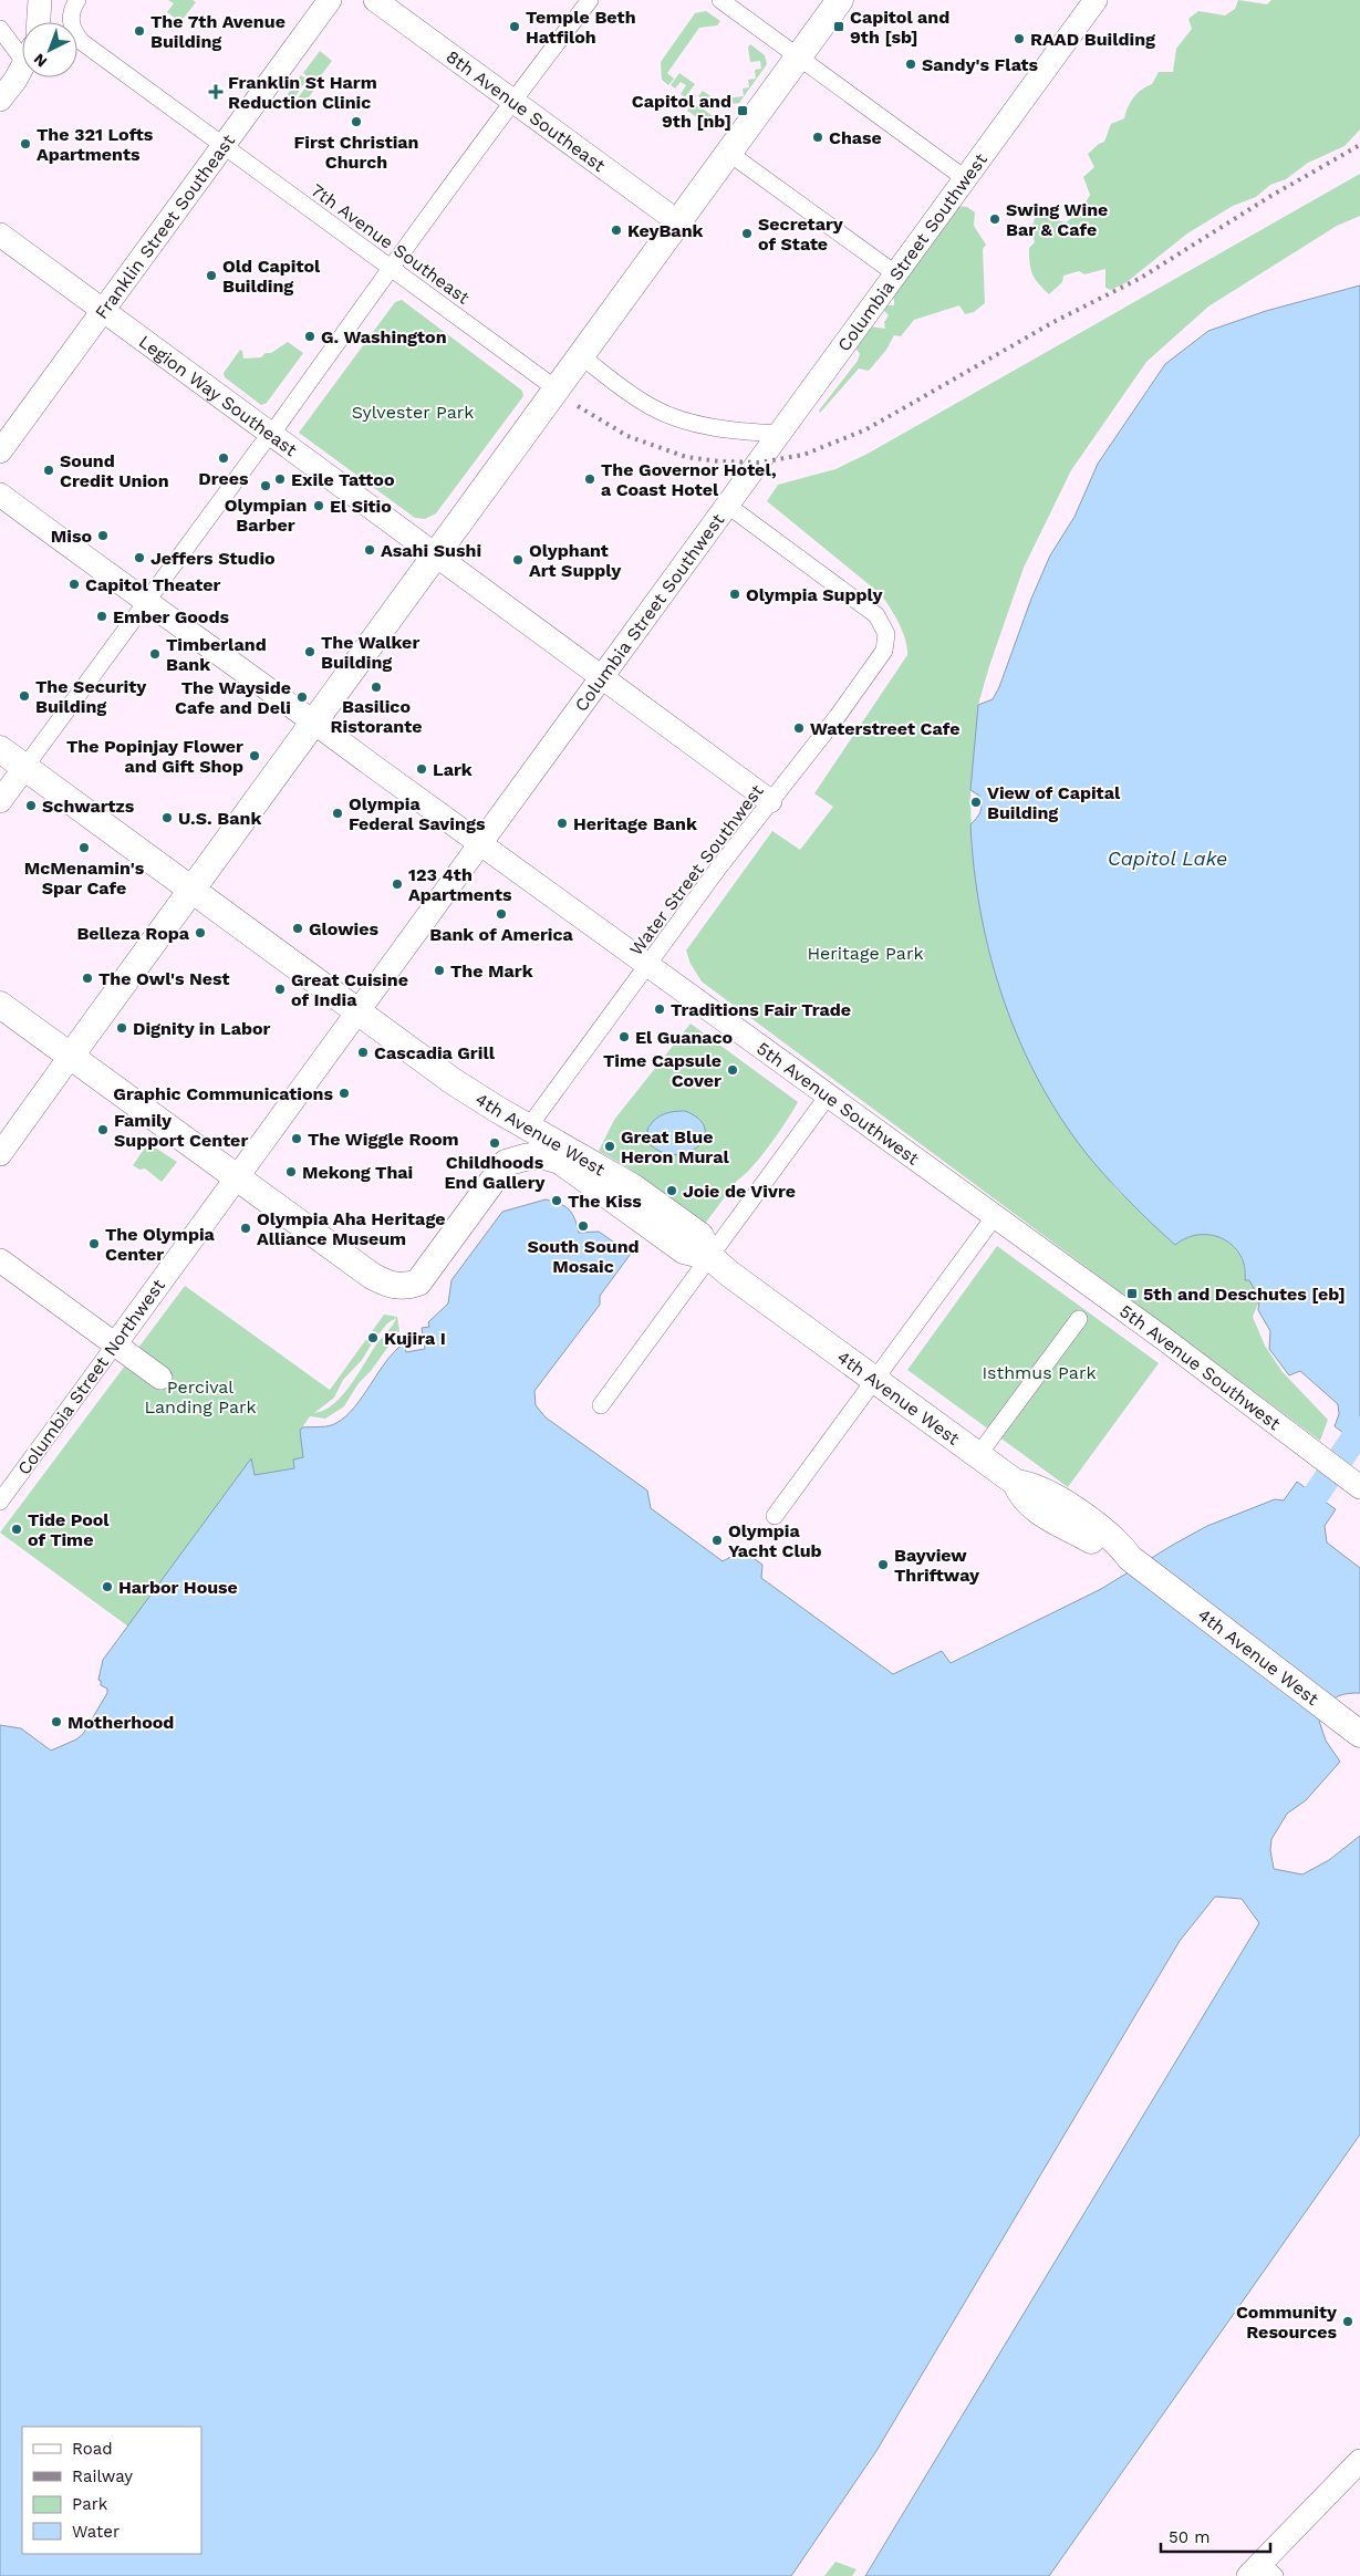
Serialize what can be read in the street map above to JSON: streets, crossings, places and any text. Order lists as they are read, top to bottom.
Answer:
{
  "streets": {
    "main road": ["4th Avenue West"],
    "street": [
      "8th Avenue Southeast",
      "Franklin Street Southeast",
      "7th Avenue Southeast",
      "Columbia Street Southwest",
      "Legion Way Southeast",
      "Water Street Southwest",
      "5th Avenue Southwest",
      "Columbia Street Northwest"
    ]
  },
  "crossings": [
    ["Franklin Street Southeast", "7th Avenue Southeast"],
    ["Franklin Street Southeast", "Legion Way Southeast"],
    ["Columbia Street Southwest", "Legion Way Southeast"],
    ["Columbia Street Southwest", "Water Street Southwest"],
    ["Columbia Street Southwest", "5th Avenue Southwest"],
    ["Columbia Street Southwest", "4th Avenue West"],
    ["Columbia Street Southwest", "Columbia Street Northwest"],
    ["Legion Way Southeast", "Water Street Southwest"],
    ["Water Street Southwest", "5th Avenue Southwest"],
    ["Water Street Southwest", "4th Avenue West"],
    ["4th Avenue West", "Columbia Street Northwest"]
  ],
  "water": ["Capitol Lake"],
  "parks": [
    "Sylvester Park",
    "Heritage Park",
    "Isthmus Park",
    "Percival Landing Park"
  ],
  "places": {
    "other": [
      "Temple Beth Hatfiloh",
      "The 7th Avenue Building",
      "RAAD Building",
      "Sandy's Flats",
      "First Christian Church",
      "Chase",
      "The 321 Lofts Apartments",
      "Swing Wine Bar & Cafe",
      "KeyBank",
      "Secretary of State",
      "Old Capitol Building",
      "G. Washington",
      "Drees",
      "Sound Credit Union",
      "Exile Tattoo",
      "The Governor Hotel, a Coast Hotel",
      "Olympian Barber",
      "El Sitio",
      "Miso",
      "Asahi Sushi",
      "Jeffers Studio",
      "Olyphant Art Supply",
      "Capitol Theater",
      "Olympia Supply",
      "Ember Goods",
      "The Walker Building",
      "Timberland Bank",
      "Basilico Ristorante",
      "The Security Building",
      "The Wayside Cafe and Deli",
      "Waterstreet Cafe",
      "The Popinjay Flower and Gift Shop",
      "Lark",
      "View of Capital Building",
      "Schwartzs",
      "Olympia Federal Savings",
      "U.S. Bank",
      "Heritage Bank",
      "McMenamin's Spar Cafe",
      "123 4th Apartments",
      "Bank of America",
      "Glowies",
      "Belleza Ropa",
      "The Mark",
      "The Owl's Nest",
      "Great Cuisine of India",
      "Traditions Fair Trade",
      "Dignity in Labor",
      "El Guanaco",
      "Cascadia Grill",
      "Time Capsule Cover",
      "Graphic Communications",
      "Family Support Center",
      "The Wiggle Room",
      "Childhoods End Gallery",
      "Great Blue Heron Mural",
      "Mekong Thai",
      "Joie de Vivre",
      "The Kiss",
      "South Sound Mosaic",
      "Olympia Aha Heritage Alliance Museum",
      "The Olympia Center",
      "Kujira I",
      "Tide Pool of Time",
      "Olympia Yacht Club",
      "Bayview Thriftway",
      "Harbor House",
      "Motherhood",
      "Community Resources"
    ],
    "transit": ["Capitol and 9th [sb]", "Capitol and 9th [nb]", "5th and Deschutes [eb]"],
    "health": ["Franklin St Harm Reduction Clinic"]
  },
  "legend": [
    "Road",
    "Railway",
    "Park",
    "Water"
  ],
  "scale_bar": "50 m",
  "north": "bottom left"
}
